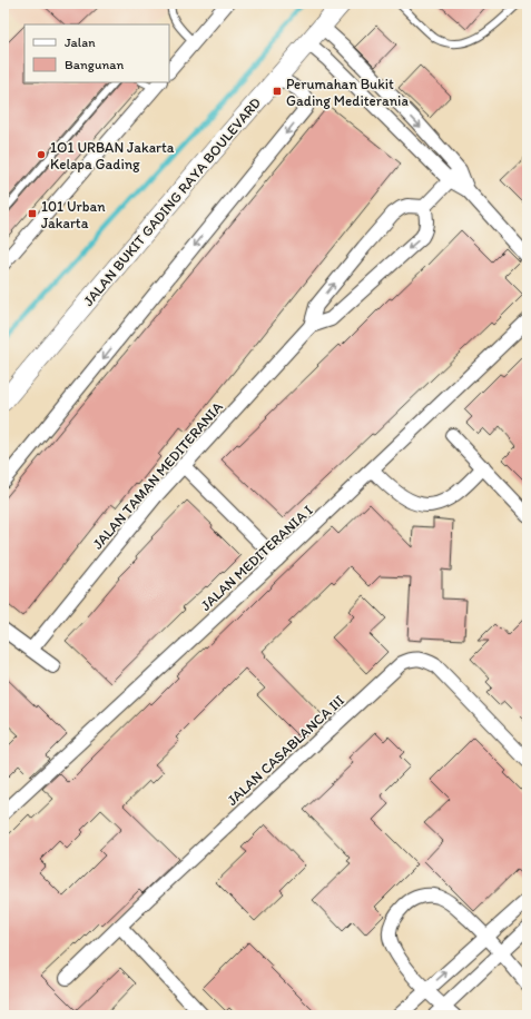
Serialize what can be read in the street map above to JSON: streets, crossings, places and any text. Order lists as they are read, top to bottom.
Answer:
{
  "streets": {
    "street": [
      "JALAN BUKIT GADING RAYA BOULEVARD",
      "JALAN TAMAN MEDITERANIA",
      "JALAN MEDITERANIA I",
      "JALAN CASABLANCA III"
    ]
  },
  "places": {
    "transit": ["Perumahan Bukit Gading Mediterania", "101 Urban Jakarta"],
    "other": ["1O1 URBAN Jakarta Kelapa Gading"]
  },
  "legend": ["Jalan", "Bangunan"]
}
